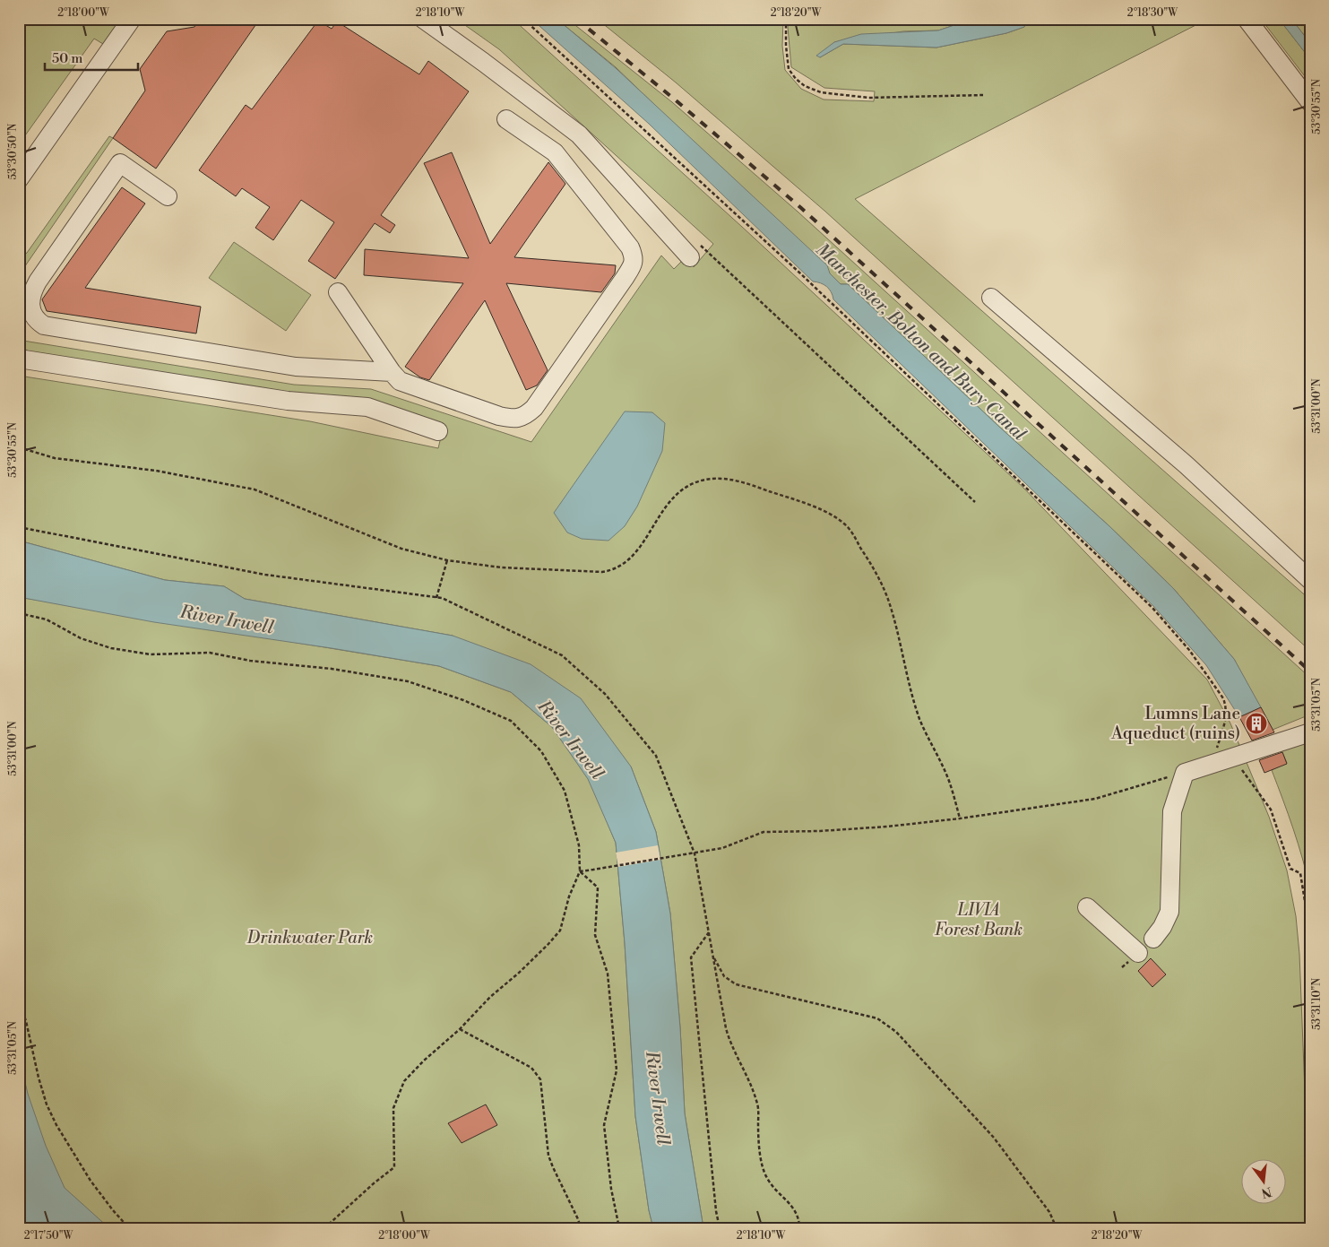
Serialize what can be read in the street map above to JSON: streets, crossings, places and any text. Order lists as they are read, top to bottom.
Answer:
{
  "water": ["Manchester, Bolton and Bury Canal", "River Irwell"],
  "parks": ["LIVIA Forest Bank", "Drinkwater Park"],
  "places": {
    "building": ["Lumns Lane Aqueduct (ruins)"]
  },
  "scale_bar": "50 m",
  "north": "bottom",
  "coordinates": [
    "2°18'00\"W",
    "2°18'10\"W",
    "2°18'20\"W",
    "2°18'30\"W",
    "53°30'55\"N",
    "53°30'50\"N",
    "53°31'00\"N",
    "53°31'05\"N",
    "53°31'10\"N",
    "2°17'50\"W"
  ]
}
